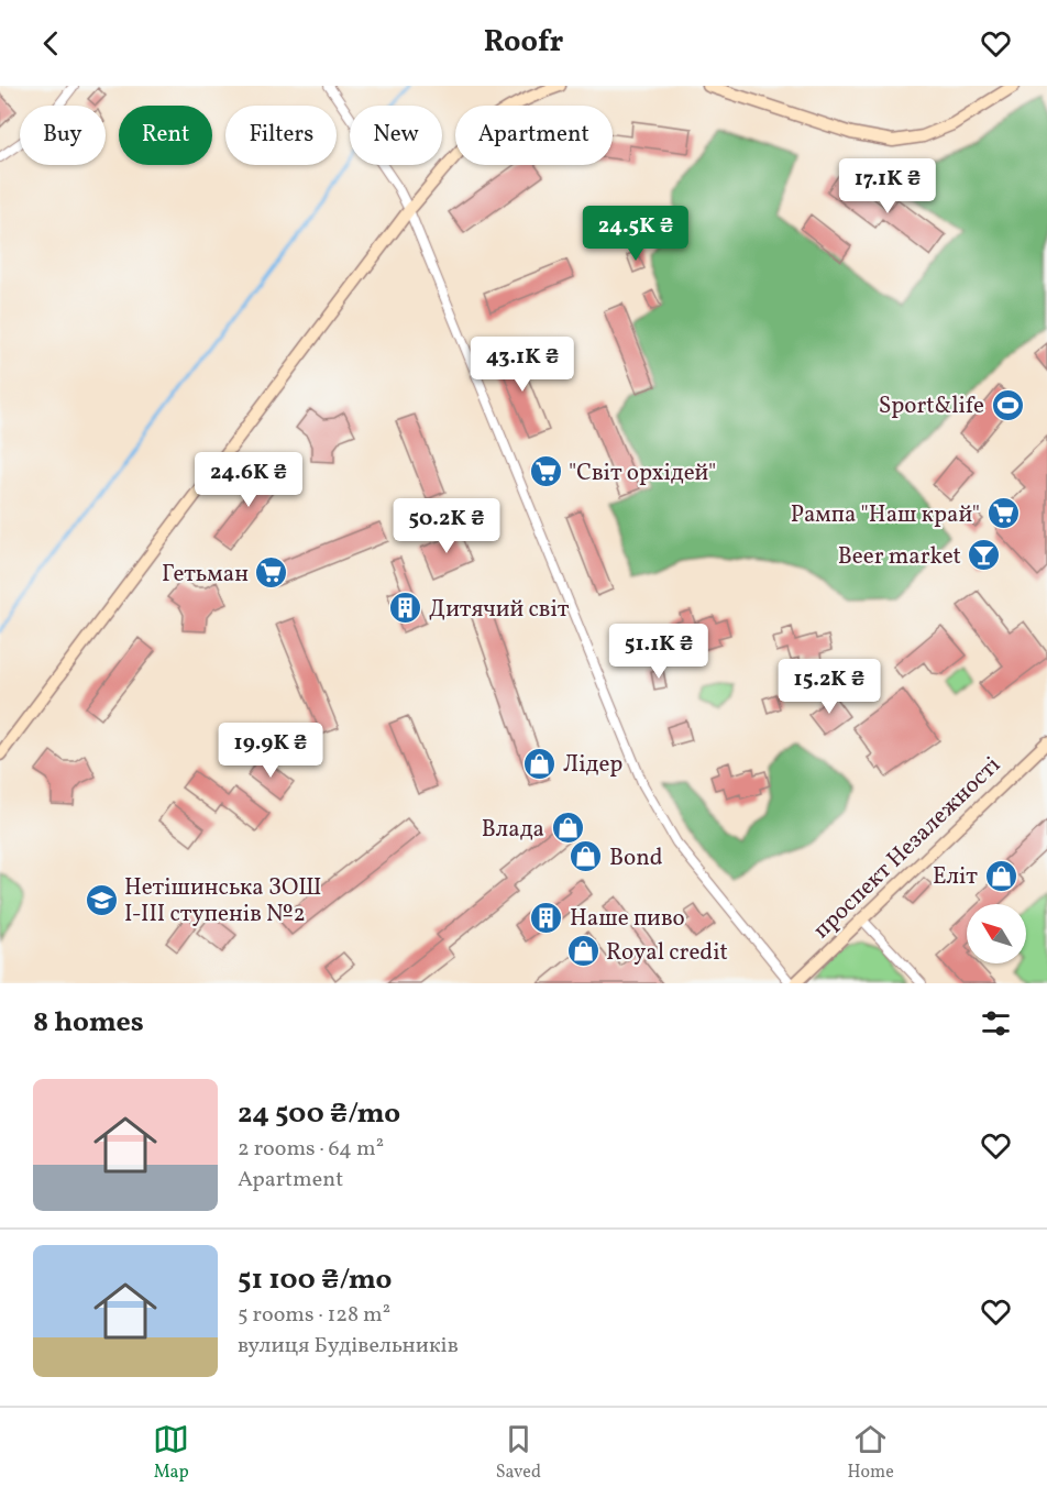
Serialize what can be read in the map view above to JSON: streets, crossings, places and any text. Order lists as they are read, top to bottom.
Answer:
{
  "streets": {
    "street": ["проспект Незалежності"]
  },
  "places": {
    "sports": ["Sport&life"],
    "supermarket": ["\"Світ орхідей\"", "Рампа \"Наш край\"", "Гетьман"],
    "bar": ["Beer market"],
    "building": ["Дитячий світ", "Наше пиво"],
    "shop": [
      "Лідер",
      "Влада",
      "Bond",
      "Еліт",
      "Royal credit"
    ],
    "school or university": ["Нетішинська ЗОШ І-ІІІ ступенів №2"]
  },
  "north": "top left",
  "page": {
    "header": "Roofr",
    "chip": [
      "Buy",
      "Rent",
      "Filters",
      "New",
      "Apartment"
    ],
    "price": [
      "17.1K ₴",
      "24.5K ₴",
      "43.1K ₴",
      "24.6K ₴",
      "50.2K ₴",
      "51.1K ₴",
      "15.2K ₴",
      "19.9K ₴"
    ],
    "heading": "8 homes",
    "list": [
      {
        "name": "24 500 ₴/mo",
        "note": "2 rooms · 64 m² · Apartment"
      },
      {
        "name": "51 100 ₴/mo",
        "note": "5 rooms · 128 m² · вулиця Будівельників"
      }
    ],
    "tabs": ["Map", "Saved", "Home"]
  }
}
